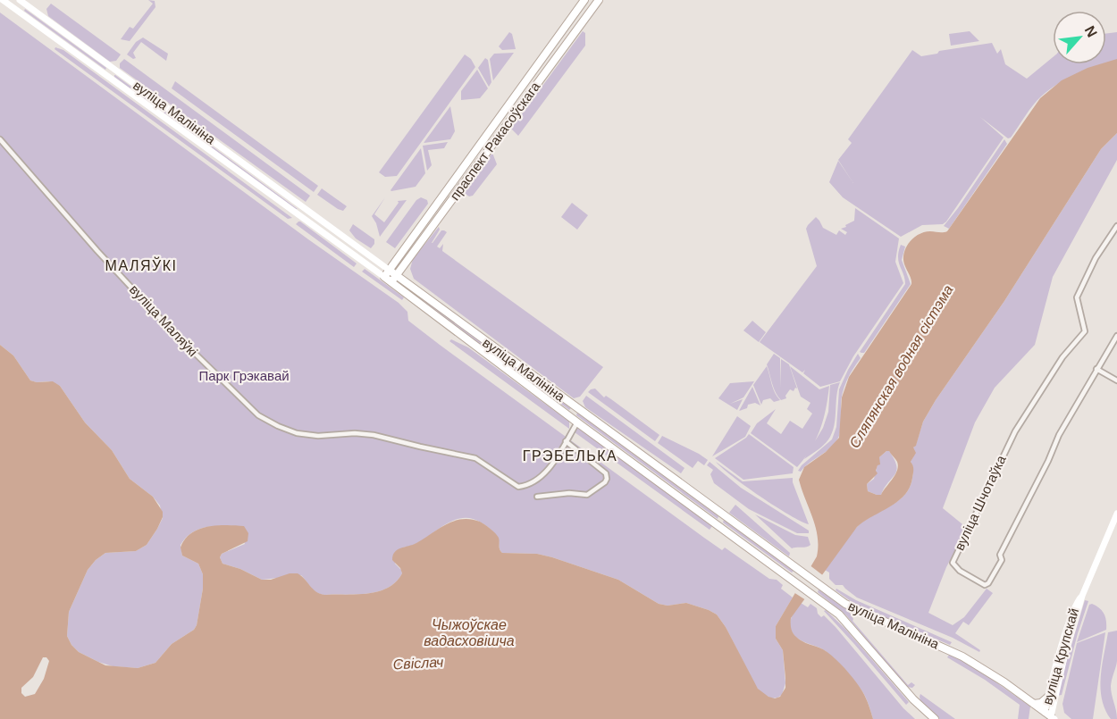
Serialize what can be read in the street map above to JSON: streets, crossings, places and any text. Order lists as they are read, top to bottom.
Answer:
{
  "streets": {
    "main road": ["вуліца Малініна", "праспект Ракасоўскага", "вуліца Крупскай"],
    "street": ["вуліца Маляўкі", "вуліца Шчотаўка"]
  },
  "crossings": [
    ["вуліца Малініна", "праспект Ракасоўскага"],
    ["вуліца Малініна", "вуліца Маляўкі"],
    ["вуліца Малініна", "вуліца Крупскай"]
  ],
  "districts": ["МАЛЯЎКІ", "ГРЭБЕЛЬКА"],
  "water": ["Сляпянская водная сістэма", "Чыжоўскае вадасховішча", "Свіслач"],
  "parks": ["Парк Грэкавай"],
  "north": "top right"
}
